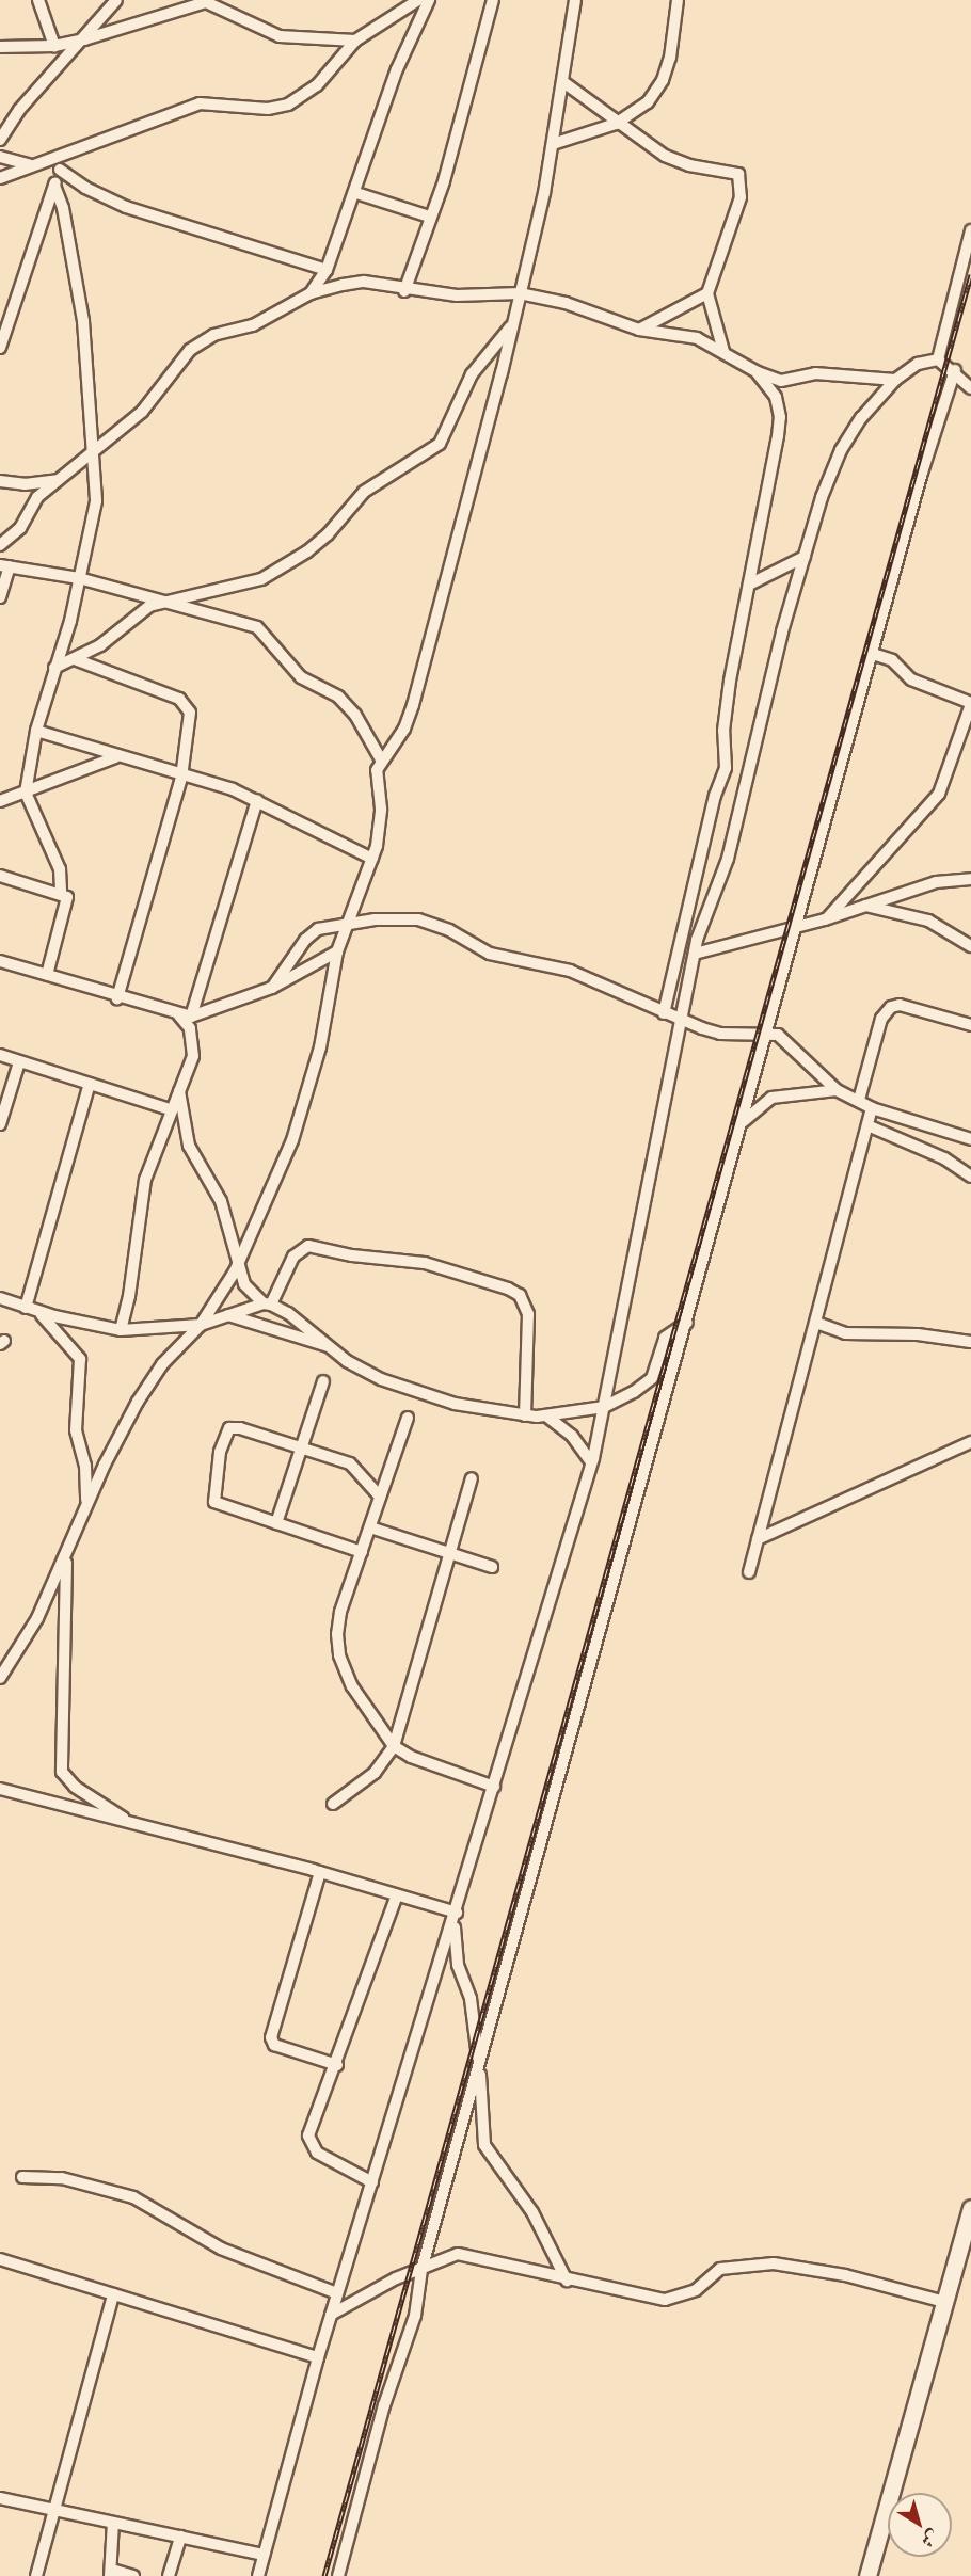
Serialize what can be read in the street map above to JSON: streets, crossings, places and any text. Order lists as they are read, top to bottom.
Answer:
{
  "north": "bottom right"
}
